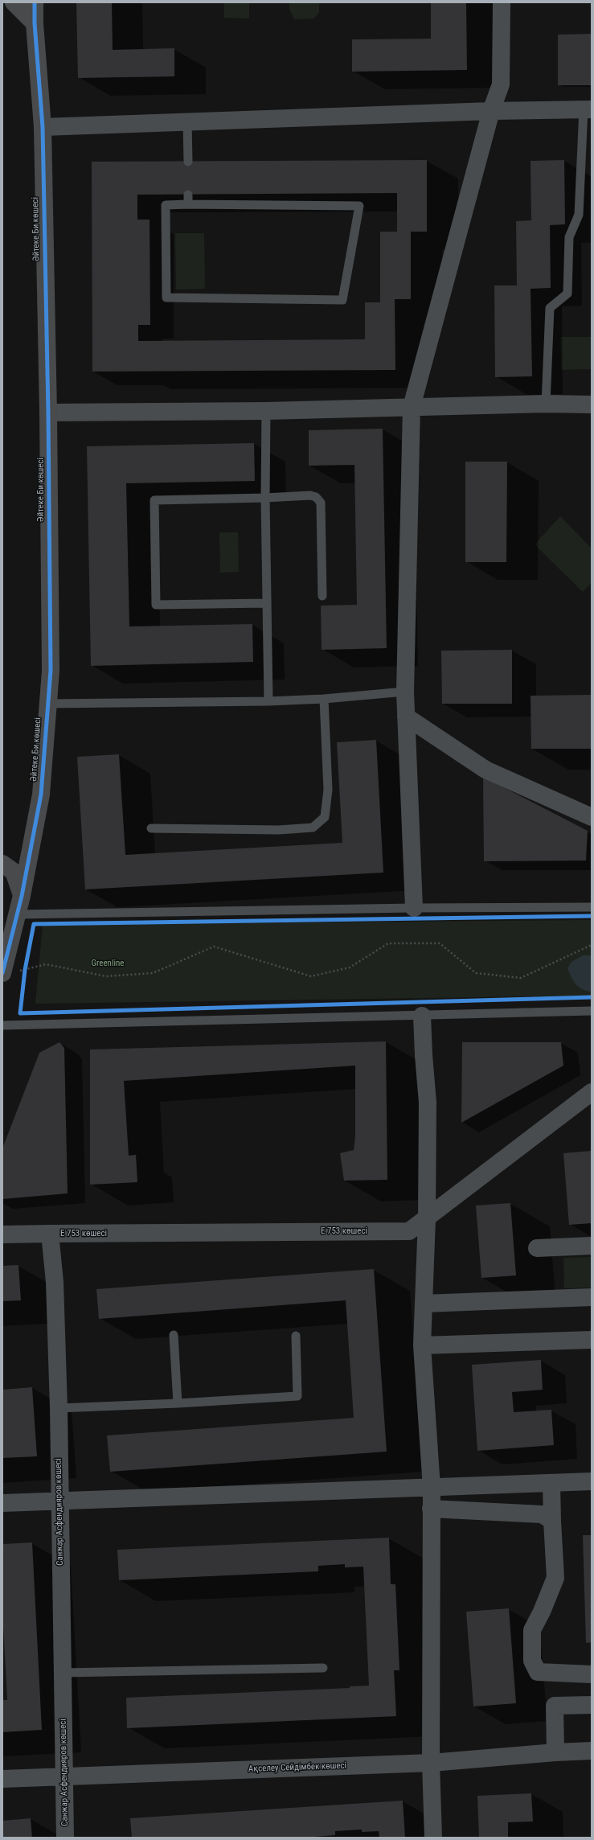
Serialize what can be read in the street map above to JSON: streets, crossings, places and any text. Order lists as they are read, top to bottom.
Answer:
{
  "streets": {
    "street": [
      "Әйтеке Би көшесі",
      "Е 753 көшесі",
      "Санжар Асфендияров көшесі",
      "Ақселеу Сейдімбек көшесі"
    ]
  },
  "crossings": [
    ["Е 753 көшесі", "Санжар Асфендияров көшесі"],
    ["Санжар Асфендияров көшесі", "Ақселеу Сейдімбек көшесі"]
  ],
  "parks": ["Greenline"]
}
